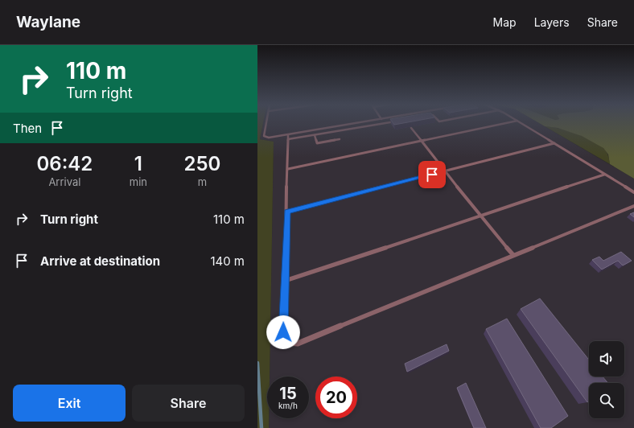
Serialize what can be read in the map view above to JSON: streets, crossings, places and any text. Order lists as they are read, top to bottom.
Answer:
{
  "page": {
    "header": "Waylane",
    "nav": ["Map", "Layers", "Share"],
    "turn": ["110 m", "Turn right"],
    "then": "Then",
    "eta": [
      "06:42",
      "Arrival",
      "1",
      "min",
      "250",
      "m"
    ],
    "list": [
      {
        "name": "Turn right",
        "value": "110 m"
      },
      {
        "name": "Arrive at destination",
        "value": "140 m"
      }
    ],
    "speed": "15 km/h",
    "limit": "20",
    "buttons": ["Exit", "Share"]
  }
}
